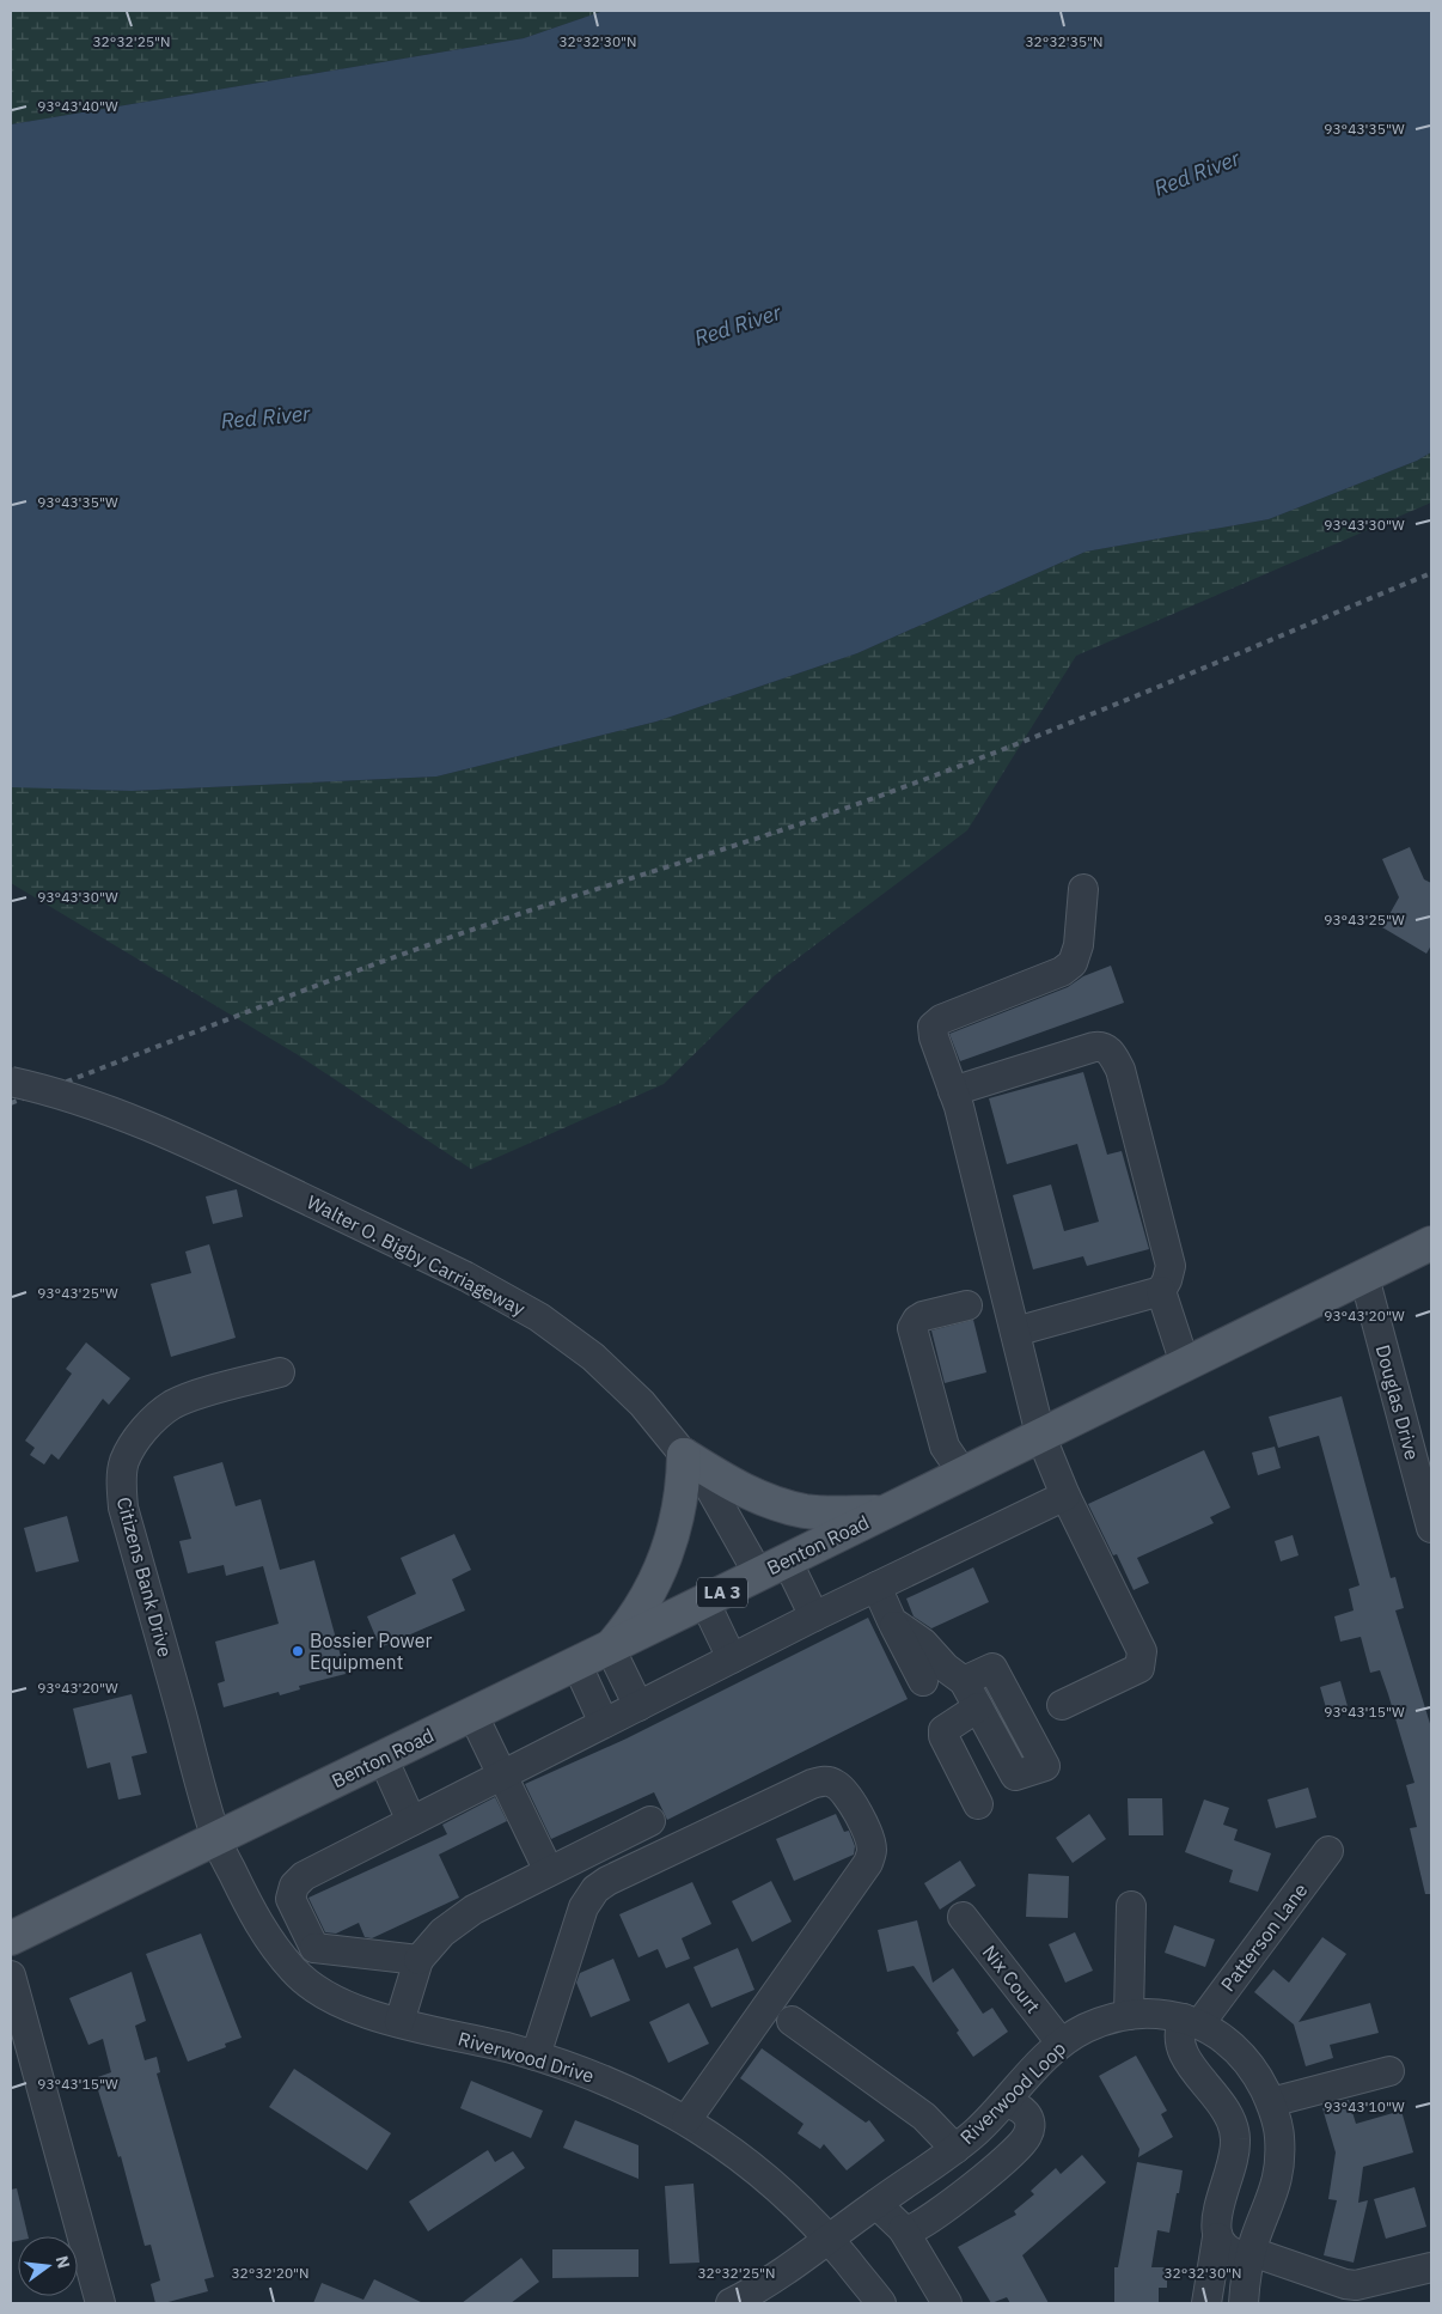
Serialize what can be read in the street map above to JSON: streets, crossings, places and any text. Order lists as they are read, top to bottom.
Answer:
{
  "streets": {
    "main road": ["Benton Road", "LA 3"],
    "street": [
      "Walter O. Bigby Carriageway",
      "Douglas Drive",
      "Citizens Bank Drive",
      "Patterson Lane",
      "Nix Court",
      "Riverwood Drive",
      "Riverwood Loop"
    ]
  },
  "crossings": [
    ["Walter O. Bigby Carriageway", "Benton Road"],
    ["Douglas Drive", "Benton Road"],
    ["Benton Road", "Citizens Bank Drive"],
    ["Benton Road", "Riverwood Drive"],
    ["Citizens Bank Drive", "Riverwood Drive"],
    ["Patterson Lane", "Riverwood Loop"],
    ["Nix Court", "Riverwood Loop"],
    ["Riverwood Drive", "Riverwood Loop"]
  ],
  "water": ["Red River"],
  "places": ["Bossier Power Equipment"],
  "north": "right",
  "coordinates": [
    "32°32'35\"N",
    "32°32'25\"N",
    "32°32'30\"N",
    "93°43'40\"W",
    "93°43'35\"W",
    "93°43'30\"W",
    "93°43'25\"W",
    "93°43'20\"W",
    "93°43'15\"W",
    "93°43'10\"W",
    "32°32'20\"N"
  ]
}
